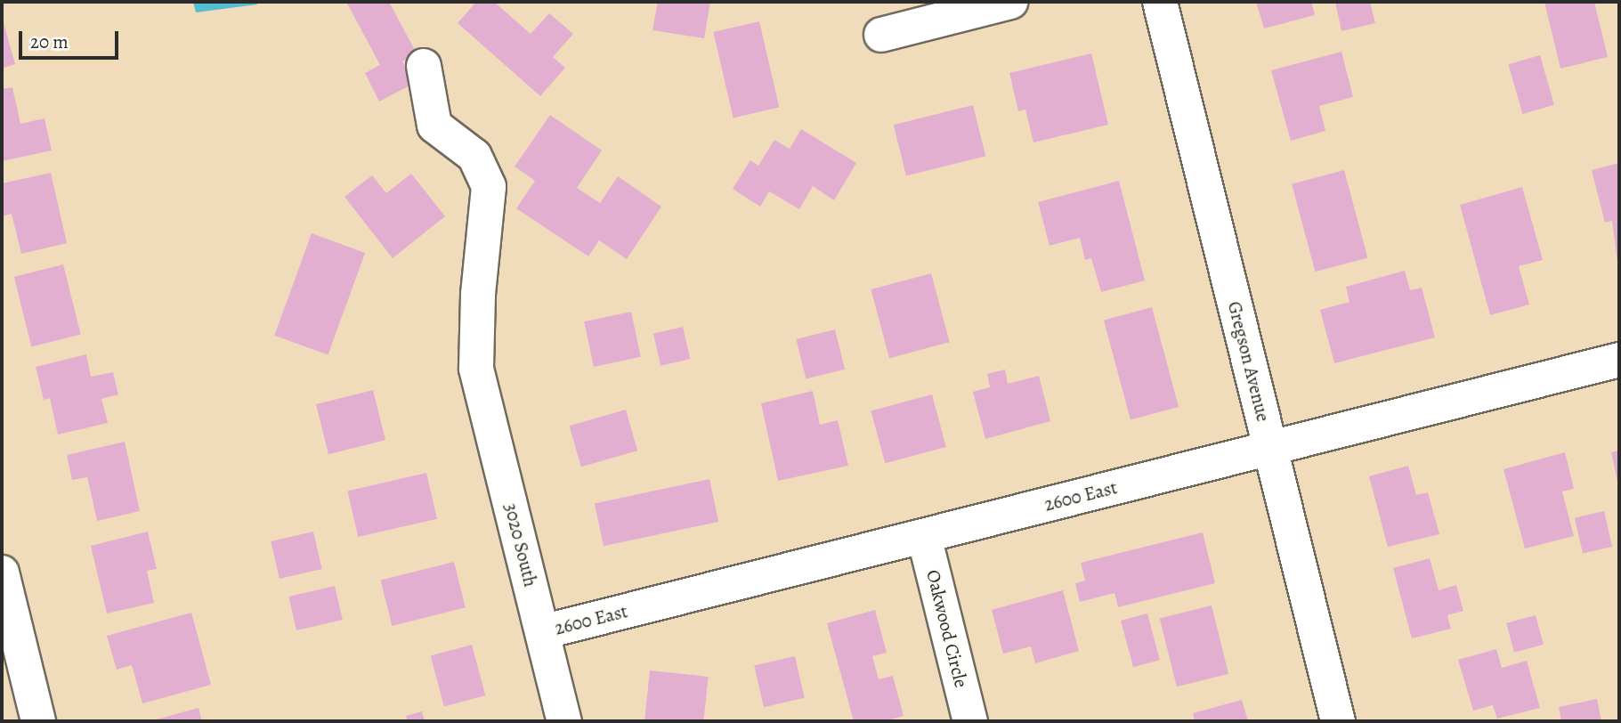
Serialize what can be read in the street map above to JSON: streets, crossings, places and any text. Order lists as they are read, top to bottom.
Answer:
{
  "streets": {
    "street": [
      "Gregson Avenue",
      "2600 East",
      "3020 South",
      "Oakwood Circle"
    ]
  },
  "crossings": [
    ["Gregson Avenue", "2600 East"],
    ["2600 East", "3020 South"],
    ["2600 East", "Oakwood Circle"]
  ],
  "scale_bar": "20 m"
}
